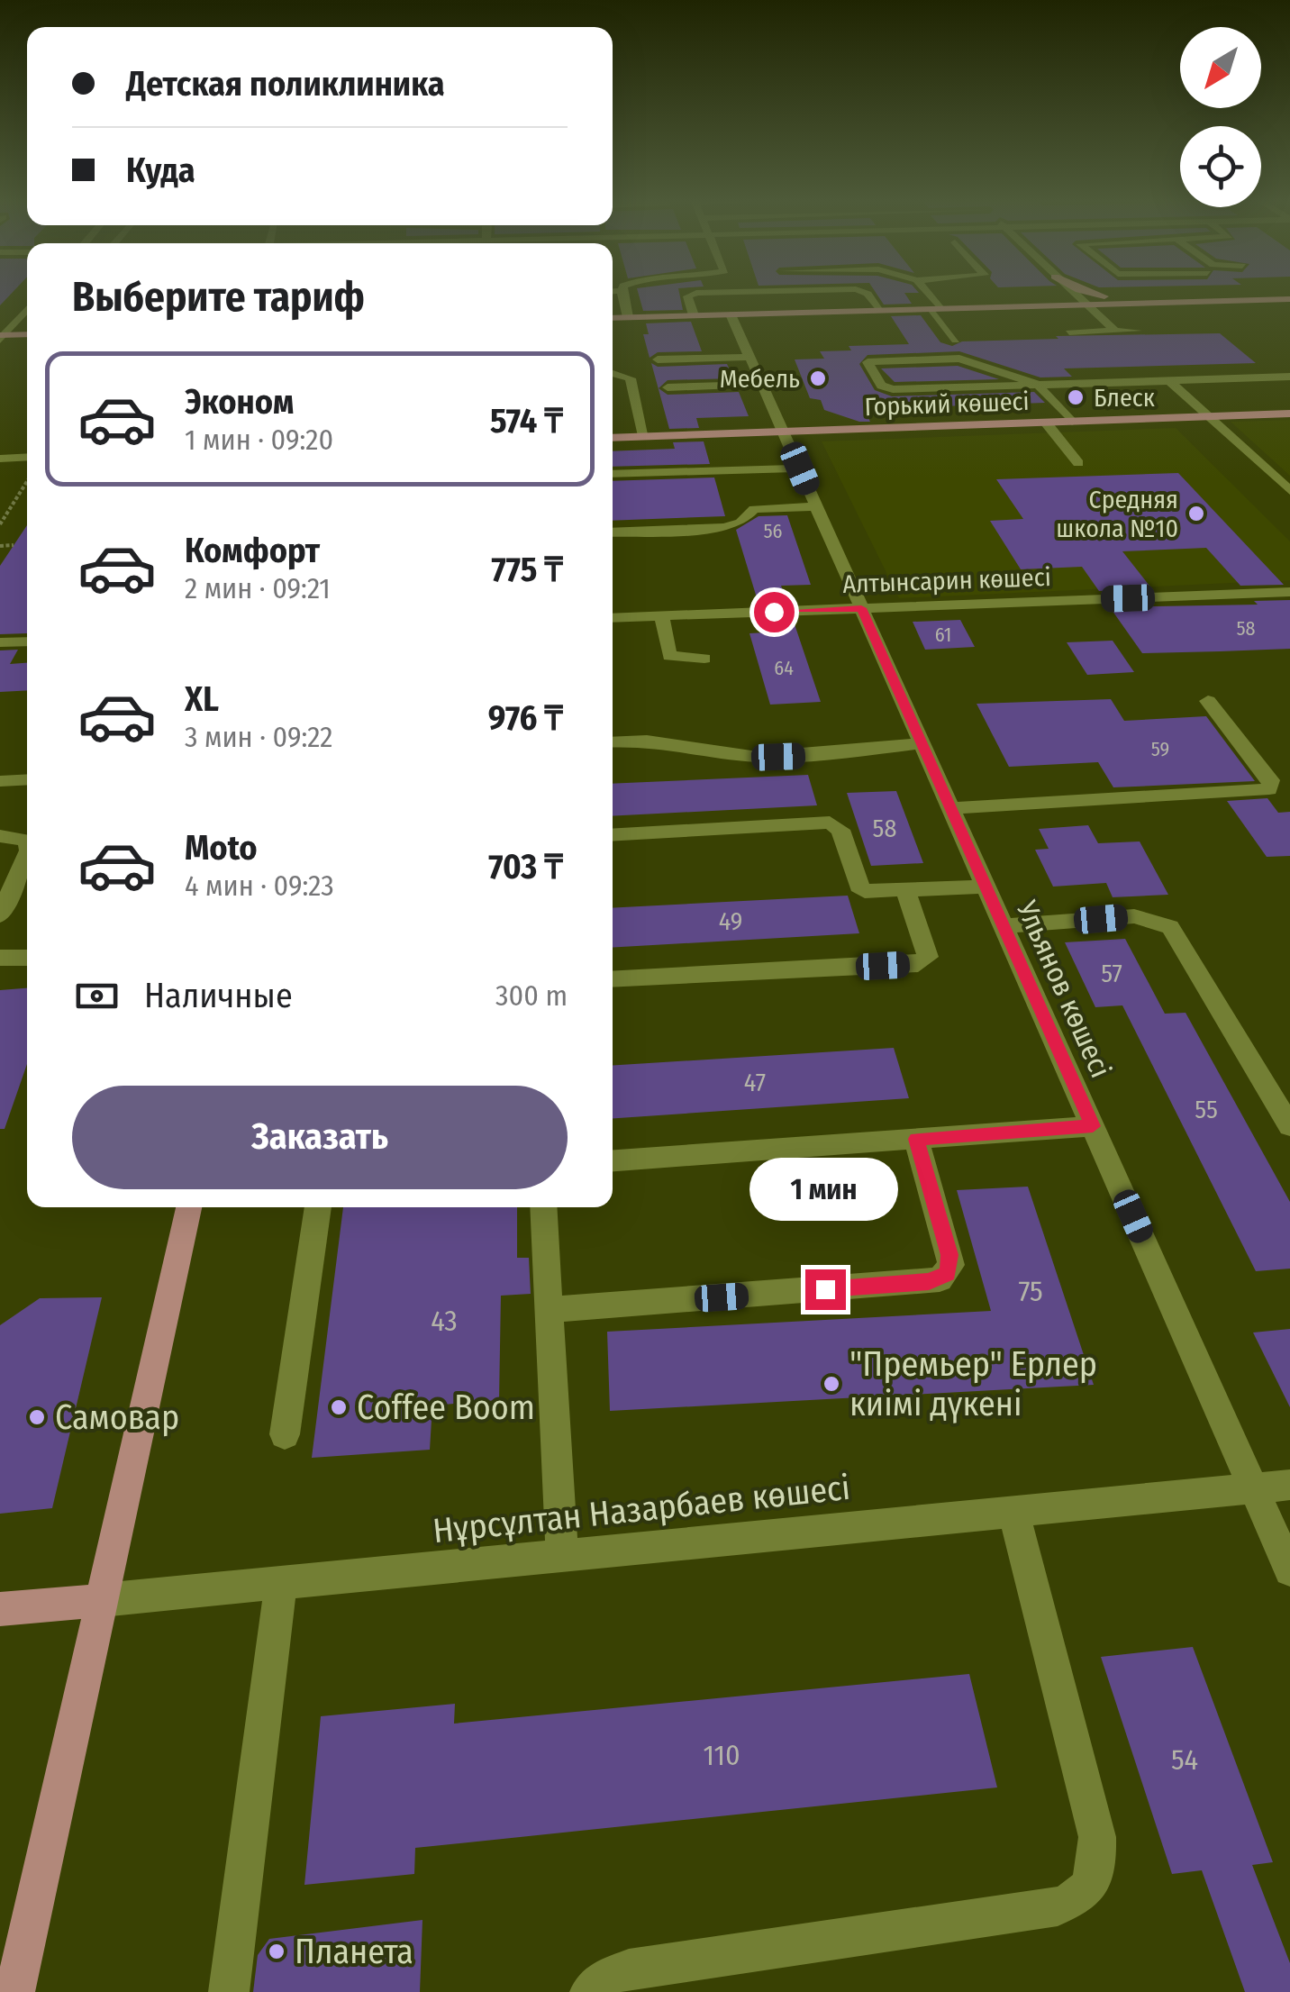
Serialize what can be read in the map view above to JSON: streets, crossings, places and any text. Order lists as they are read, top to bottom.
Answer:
{
  "streets": {
    "main road": ["Горький көшесі", "Нұрсұлтан Назарбаев көшесі"],
    "street": ["Алтынсарин көшесі", "Ульянов көшесі"]
  },
  "crossings": [
    ["Горький көшесі", "Ульянов көшесі"],
    ["Алтынсарин көшесі", "Ульянов көшесі"],
    ["Ульянов көшесі", "Нұрсұлтан Назарбаев көшесі"]
  ],
  "places": [
    "Мебель",
    "Блеск",
    "Средняя школа №10",
    "\"Премьер\" Ерлер киімі дүкені",
    "Coffee Boom",
    "Самовар",
    "Планета"
  ],
  "house_numbers": [
    "56",
    "58",
    "61",
    "64",
    "59",
    "58",
    "49",
    "57",
    "47",
    "55",
    "75",
    "43",
    "110",
    "54"
  ],
  "north": "bottom left",
  "page": {
    "banner": ["Детская поликлиника", "Куда"],
    "heading": "Выберите тариф",
    "list": [
      {
        "name": "Эконом",
        "note": "1 мин · 09:20",
        "value": "574 ₸"
      },
      {
        "name": "Комфорт",
        "note": "2 мин · 09:21",
        "value": "775 ₸"
      },
      {
        "name": "XL",
        "note": "3 мин · 09:22",
        "value": "976 ₸"
      },
      {
        "name": "Moto",
        "note": "4 мин · 09:23",
        "value": "703 ₸"
      }
    ],
    "pay": ["Наличные", "300 m"],
    "buttons": "Заказать",
    "bubble": "1 мин"
  }
}
